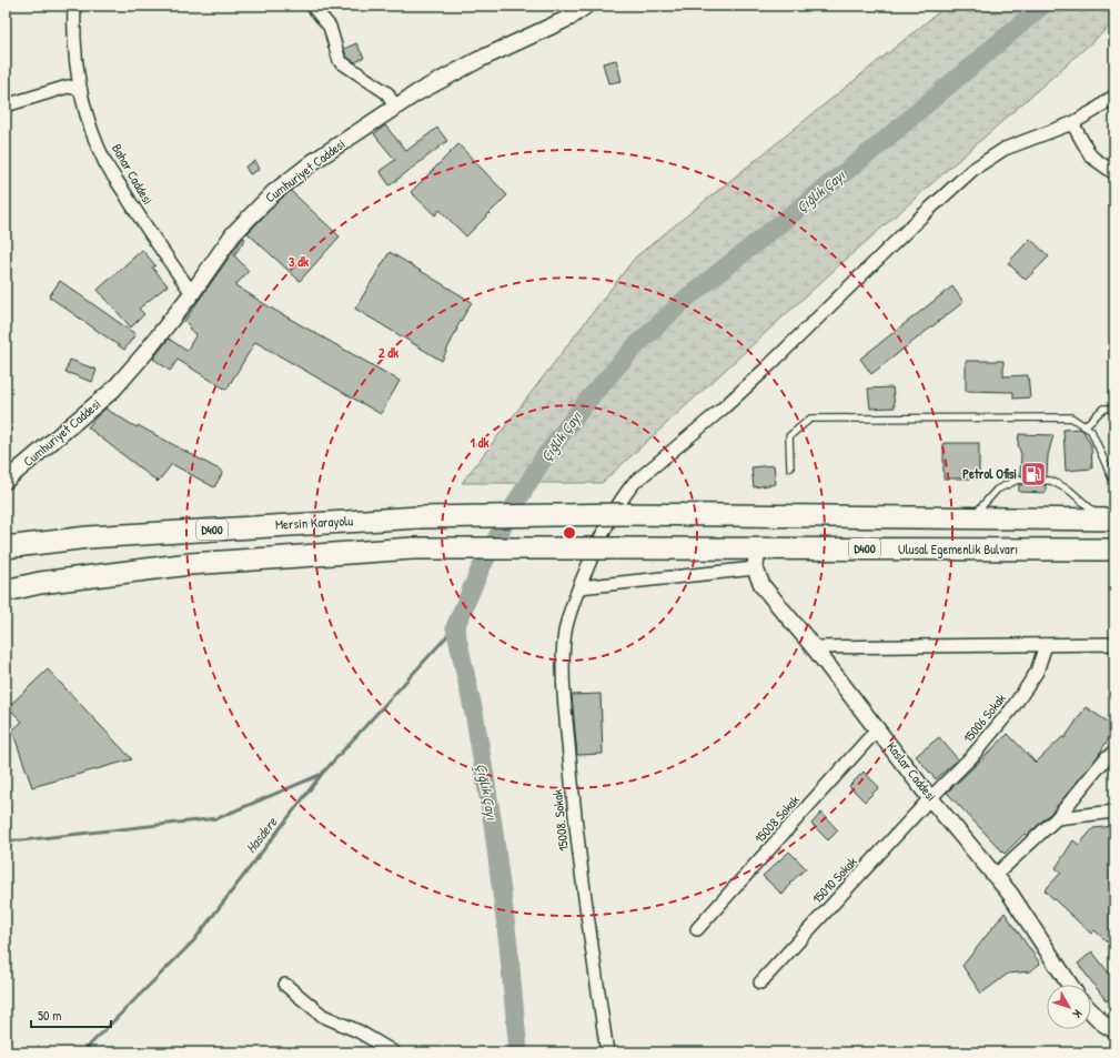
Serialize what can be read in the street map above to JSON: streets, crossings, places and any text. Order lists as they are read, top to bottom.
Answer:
{
  "streets": {
    "highway": ["Mersin Karayolu", "D400", "Ulusal Egemenlik Bulvarı"],
    "street": [
      "Cumhuriyet Caddesi",
      "Bahar Caddesi",
      "15006 Sokak",
      "Kaslar Caddesi",
      "15008 Sokak",
      "15008. Sokak",
      "15010 Sokak"
    ]
  },
  "crossings": [
    ["Cumhuriyet Caddesi", "Bahar Caddesi"],
    ["Mersin Karayolu", "D400"],
    ["Ulusal Egemenlik Bulvarı", "Kaslar Caddesi"],
    ["15006 Sokak", "Kaslar Caddesi"],
    ["15006 Sokak", "15010 Sokak"],
    ["Kaslar Caddesi", "15008 Sokak"],
    ["Kaslar Caddesi", "15010 Sokak"]
  ],
  "water": ["Çığlık Çayı", "Hasdere"],
  "places": {
    "fuel station": ["Petrol Ofisi"]
  },
  "scale_bar": "50 m",
  "north": "bottom right",
  "rings": ["3 dk", "2 dk", "1 dk"]
}
